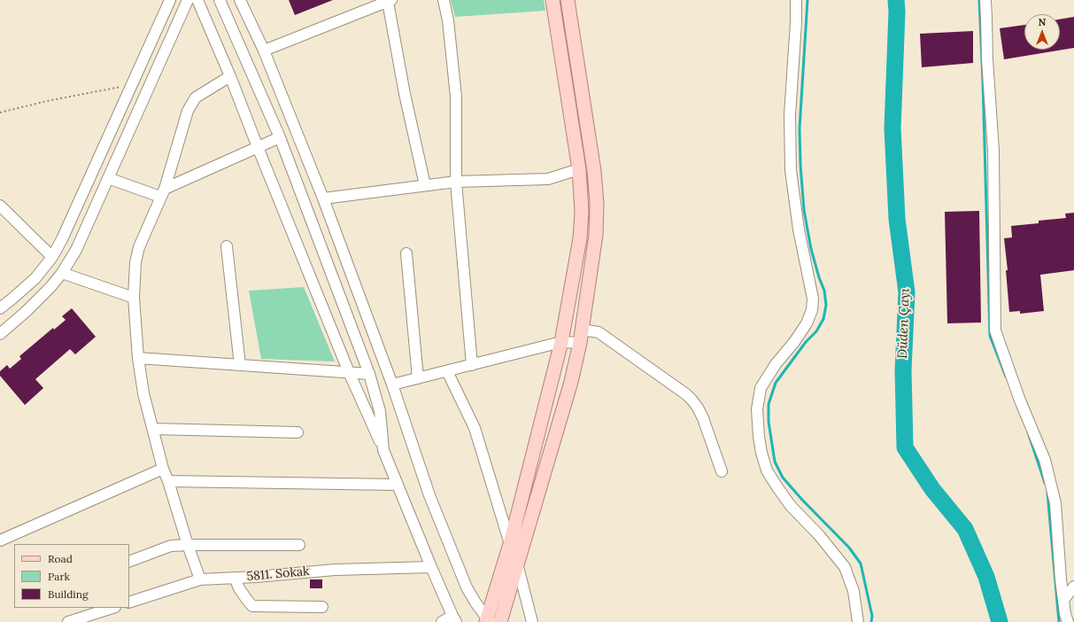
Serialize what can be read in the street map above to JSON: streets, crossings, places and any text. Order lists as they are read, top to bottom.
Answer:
{
  "streets": {
    "street": ["5811. Sokak"]
  },
  "water": ["Düden Çayı"],
  "legend": ["Road", "Park", "Building"],
  "north": "top"
}
